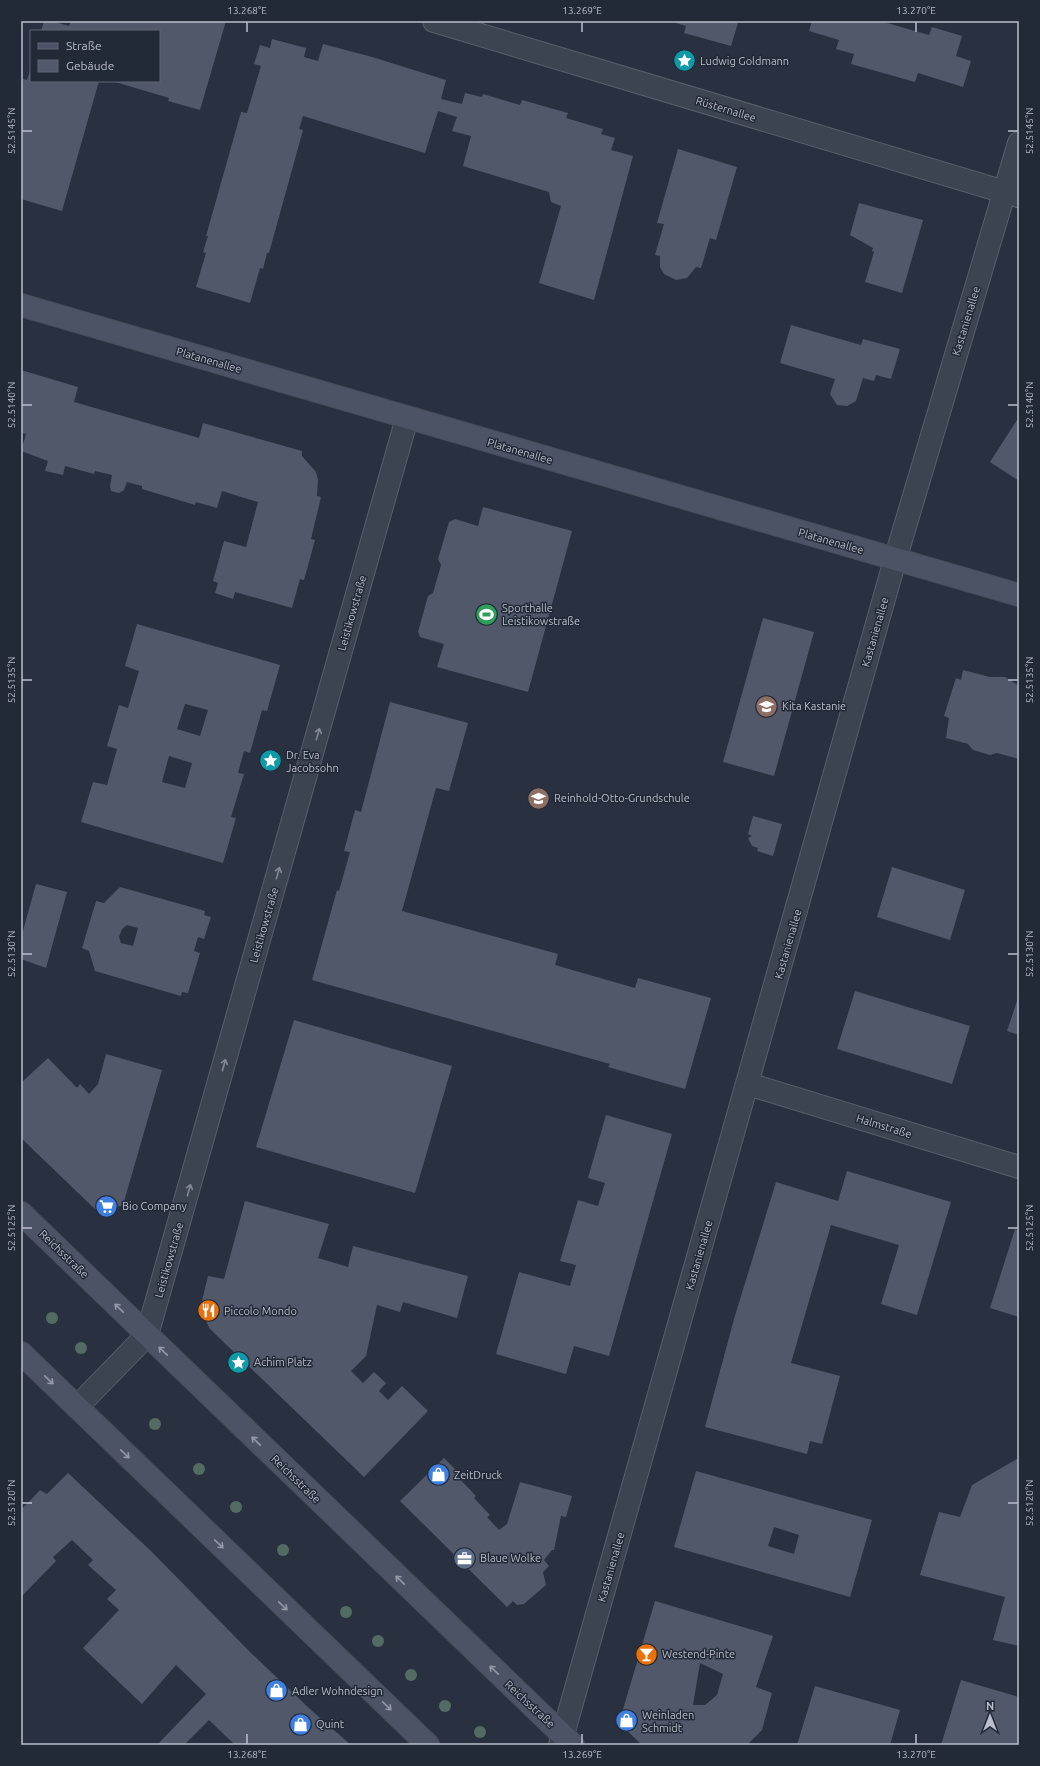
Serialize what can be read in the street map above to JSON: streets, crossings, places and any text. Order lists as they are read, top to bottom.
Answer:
{
  "streets": {
    "main road": ["Platanenallee", "Reichsstraße"],
    "street": [
      "Rüsternallee",
      "Kastanienallee",
      "Leistikowstraße",
      "Halmstraße"
    ]
  },
  "crossings": [
    ["Rüsternallee", "Kastanienallee"],
    ["Kastanienallee", "Platanenallee"],
    ["Kastanienallee", "Halmstraße"],
    ["Kastanienallee", "Reichsstraße"],
    ["Platanenallee", "Leistikowstraße"],
    ["Leistikowstraße", "Reichsstraße"]
  ],
  "one_way": ["Leistikowstraße"],
  "places": {
    "place": ["Ludwig Goldmann", "Dr. Eva Jacobsohn", "Achim Platz"],
    "sports": ["Sporthalle Leistikowstraße"],
    "school or university": ["Kita Kastanie", "Reinhold-Otto-Grundschule"],
    "supermarket": ["Bio Company"],
    "restaurant": ["Piccolo Mondo"],
    "shop": [
      "ZeitDruck",
      "Adler Wohndesign",
      "Weinladen Schmidt",
      "Quint"
    ],
    "office": ["Blaue Wolke"],
    "bar": ["Westend-Pinte"]
  },
  "legend": ["Straße", "Gebäude"],
  "north": "top",
  "coordinates": [
    "13.268°E",
    "13.269°E",
    "13.270°E",
    "52.5145°N",
    "52.5140°N",
    "52.5135°N",
    "52.5130°N",
    "52.5125°N",
    "52.5120°N"
  ]
}
